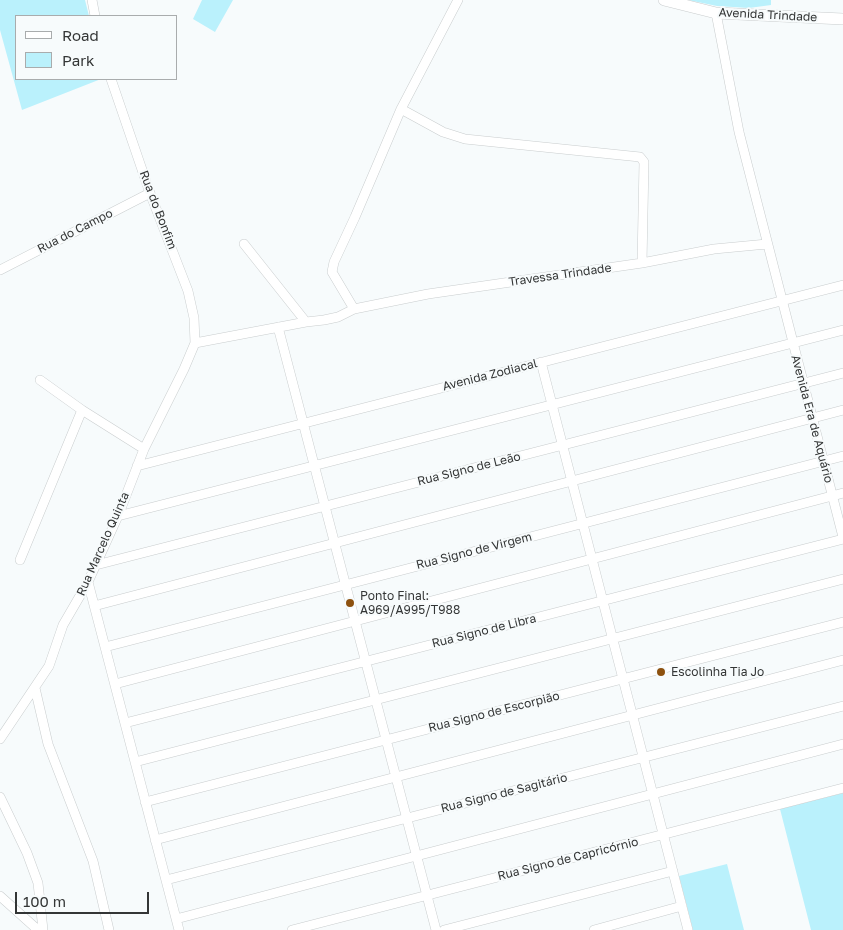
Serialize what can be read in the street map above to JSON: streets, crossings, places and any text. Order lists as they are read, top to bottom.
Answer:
{
  "streets": {
    "main road": ["Avenida Trindade"],
    "street": [
      "Rua do Bonfim",
      "Rua do Campo",
      "Travessa Trindade",
      "Avenida Zodiacal",
      "Avenida Era de Aquário",
      "Rua Signo de Leão",
      "Rua Marcelo Quinta",
      "Rua Signo de Virgem",
      "Rua Signo de Libra",
      "Rua Signo de Escorpião",
      "Rua Signo de Sagitário",
      "Rua Signo de Capricórnio"
    ]
  },
  "crossings": [
    ["Avenida Trindade", "Avenida Era de Aquário"],
    ["Rua do Bonfim", "Rua do Campo"],
    ["Rua do Bonfim", "Travessa Trindade"],
    ["Rua do Bonfim", "Rua Marcelo Quinta"],
    ["Travessa Trindade", "Avenida Era de Aquário"],
    ["Travessa Trindade", "Rua Marcelo Quinta"],
    ["Avenida Zodiacal", "Avenida Era de Aquário"],
    ["Avenida Zodiacal", "Rua Marcelo Quinta"],
    ["Avenida Era de Aquário", "Rua Signo de Leão"],
    ["Avenida Era de Aquário", "Rua Signo de Virgem"],
    ["Avenida Era de Aquário", "Rua Signo de Libra"],
    ["Rua Signo de Leão", "Rua Marcelo Quinta"]
  ],
  "places": ["Ponto Final: A969/A995/T988", "Escolinha Tia Jo"],
  "legend": ["Road", "Park"],
  "scale_bar": "100 m"
}
